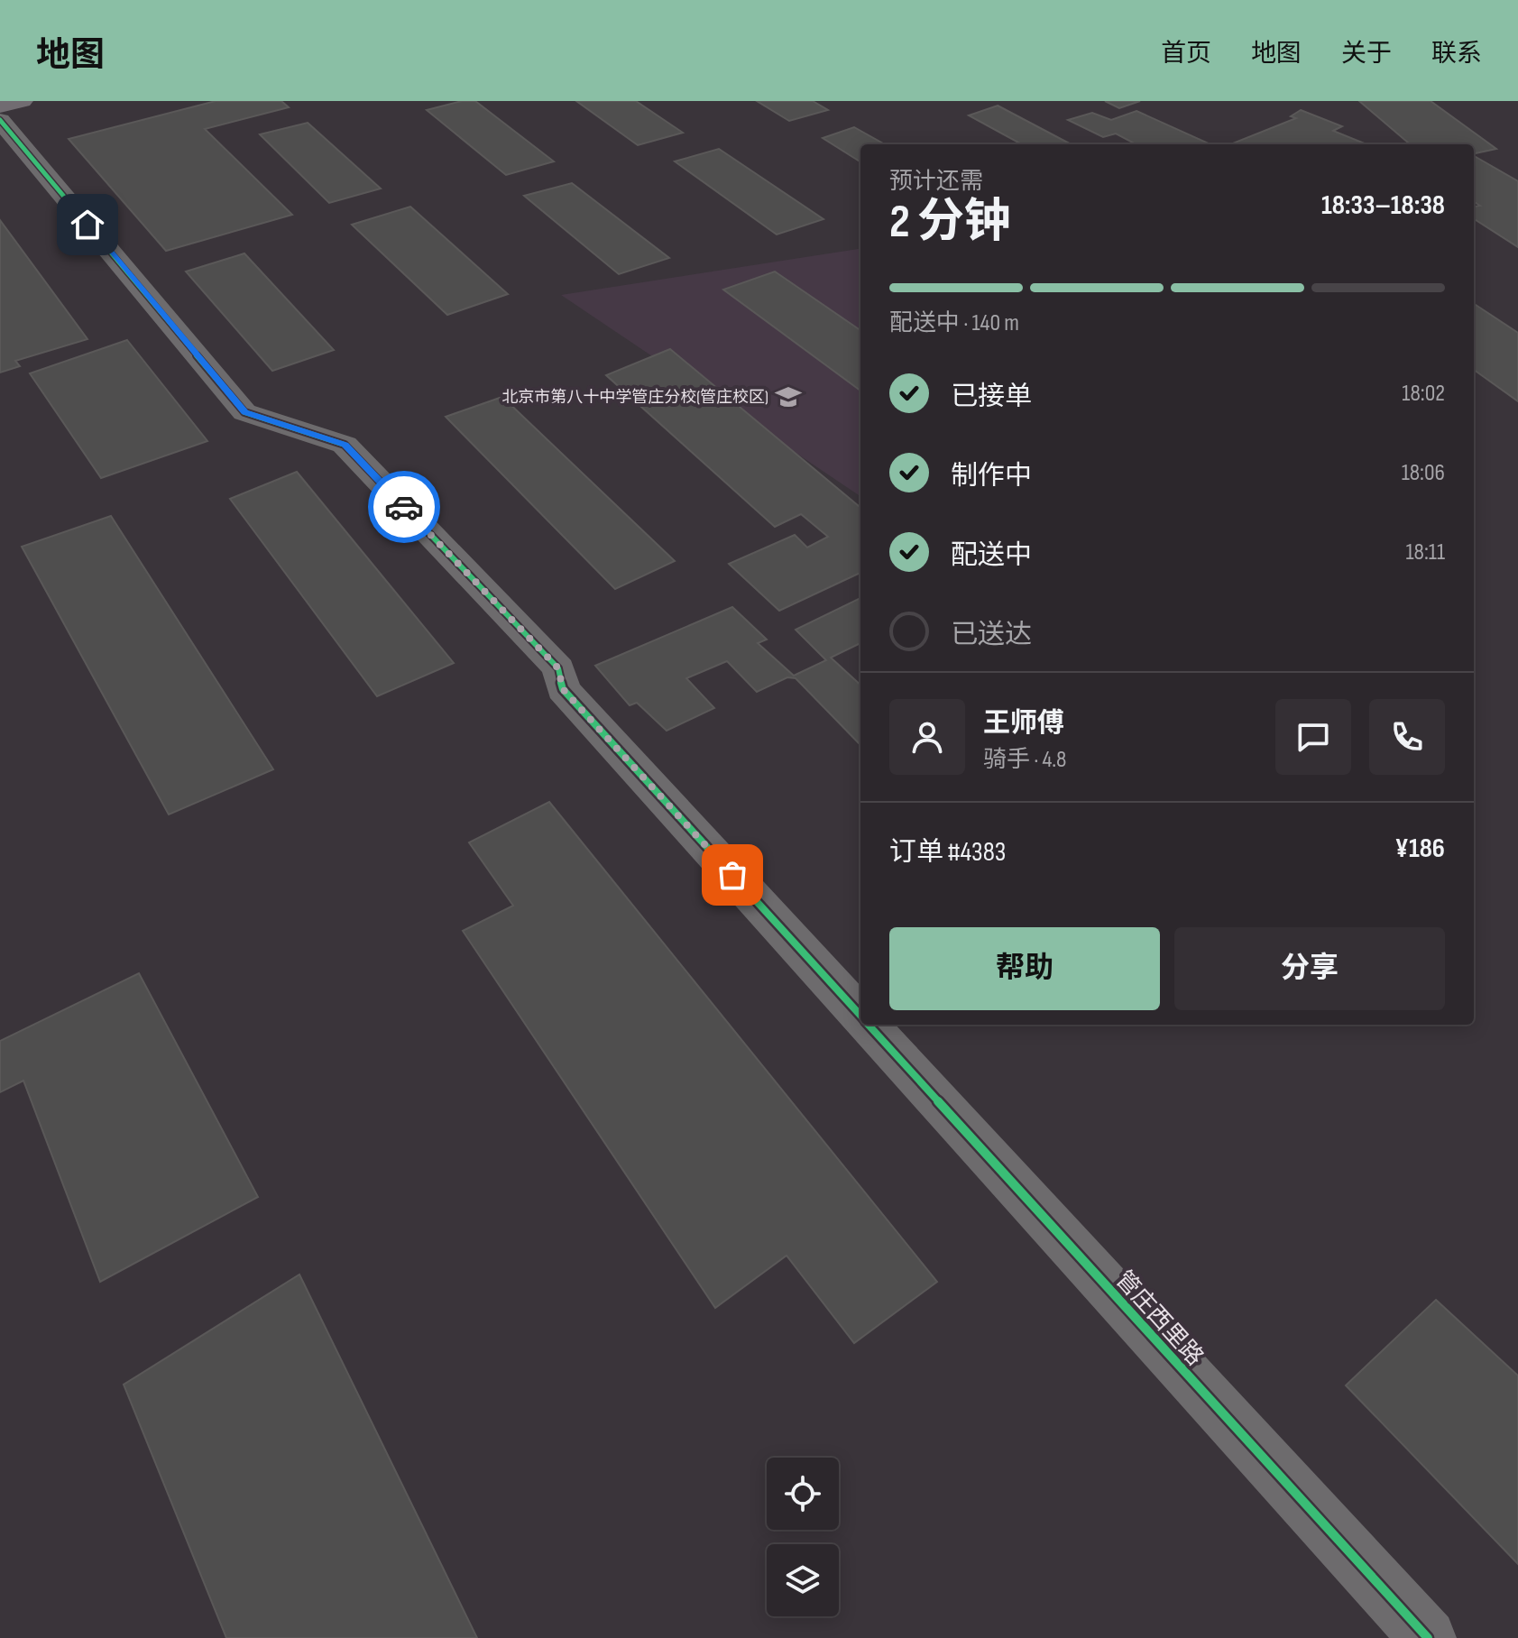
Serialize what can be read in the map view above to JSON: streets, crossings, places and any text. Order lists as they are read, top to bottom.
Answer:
{
  "streets": {
    "street": ["管庄西里路"]
  },
  "places": {
    "school or university": ["北京市第八十中学管庄分校(管庄校区)"]
  },
  "page": {
    "header": "地图",
    "nav": [
      "首页",
      "地图",
      "关于",
      "联系"
    ],
    "heading": ["2 分钟", "预计还需", "18:33–18:38"],
    "panel": [
      "王师傅",
      "骑手 · 4.8",
      "订单 #4383",
      "¥186"
    ],
    "bar": "配送中 · 140 m",
    "list": [
      ["已接单", "18:02"],
      ["制作中", "18:06"],
      ["配送中", "18:11"],
      "已送达"
    ],
    "buttons": ["帮助", "分享"]
  }
}
